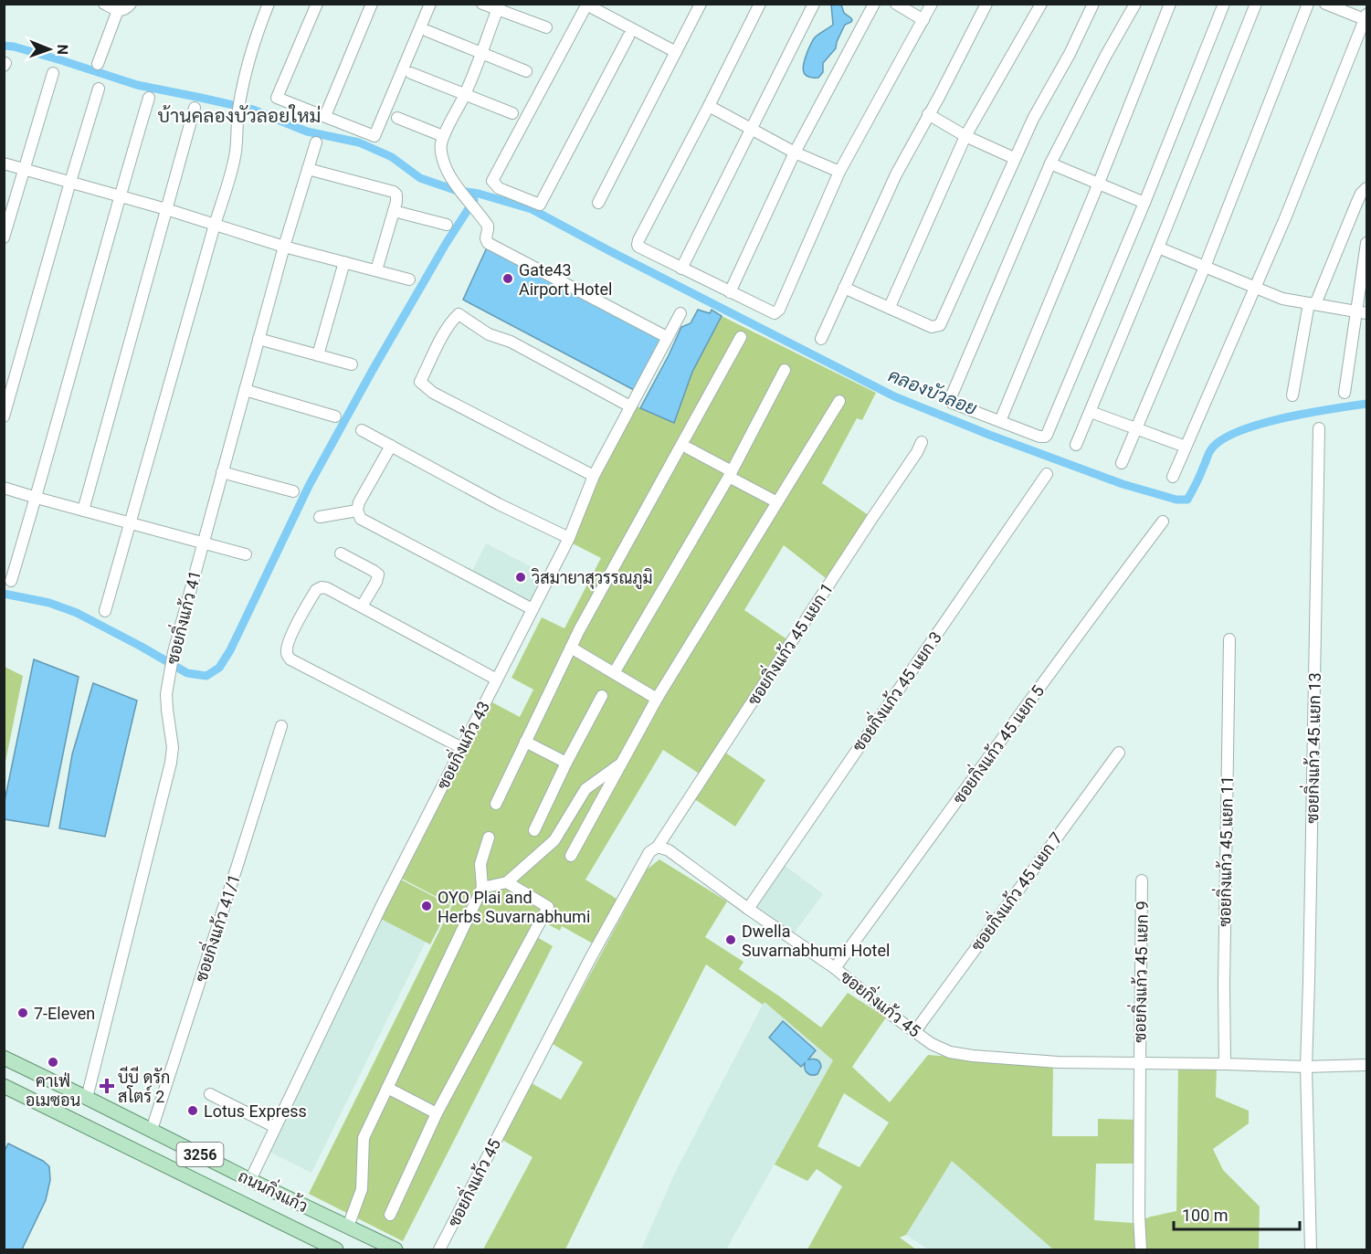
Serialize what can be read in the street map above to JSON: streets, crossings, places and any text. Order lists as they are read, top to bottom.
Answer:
{
  "streets": {
    "main road": ["3256", "ถนนกิ่งแก้ว"],
    "street": [
      "ซอยกิ่งแก้ว 41",
      "ซอยกิ่งแก้ว 45 แยก 1",
      "ซอยกิ่งแก้ว 45 แยก 3",
      "ซอยกิ่งแก้ว 45 แยก 5",
      "ซอยกิ่งแก้ว 43",
      "ซอยกิ่งแก้ว 45 แยก 13",
      "ซอยกิ่งแก้ว 45 แยก 11",
      "ซอยกิ่งแก้ว 45 แยก 7",
      "ซอยกิ่งแก้ว 41/1",
      "ซอยกิ่งแก้ว 45 แยก 9",
      "ซอยกิ่งแก้ว 45"
    ]
  },
  "crossings": [
    ["ซอยกิ่งแก้ว 41", "ถนนกิ่งแก้ว"],
    ["ซอยกิ่งแก้ว 45 แยก 1", "ซอยกิ่งแก้ว 45"],
    ["ซอยกิ่งแก้ว 45 แยก 3", "ซอยกิ่งแก้ว 45"],
    ["ซอยกิ่งแก้ว 45 แยก 5", "ซอยกิ่งแก้ว 45"],
    ["ซอยกิ่งแก้ว 43", "ถนนกิ่งแก้ว"],
    ["ซอยกิ่งแก้ว 45 แยก 13", "ซอยกิ่งแก้ว 45"],
    ["ซอยกิ่งแก้ว 45 แยก 11", "ซอยกิ่งแก้ว 45"],
    ["ซอยกิ่งแก้ว 45 แยก 7", "ซอยกิ่งแก้ว 45"],
    ["ซอยกิ่งแก้ว 41/1", "ถนนกิ่งแก้ว"],
    ["ซอยกิ่งแก้ว 45 แยก 9", "ซอยกิ่งแก้ว 45"]
  ],
  "districts": ["บ้านคลองบัวลอยใหม่"],
  "water": ["คลองบัวลอย"],
  "places": {
    "other": [
      "Gate43 Airport Hotel",
      "วิสมายาสุวรรณภูมิ",
      "OYO Plai and Herbs Suvarnabhumi",
      "Dwella Suvarnabhumi Hotel",
      "7-Eleven",
      "คาเฟ่ อเมซอน",
      "Lotus Express"
    ],
    "health": ["บีบี ดรัก สโตร์ 2"]
  },
  "scale_bar": "100 m",
  "north": "right"
}
